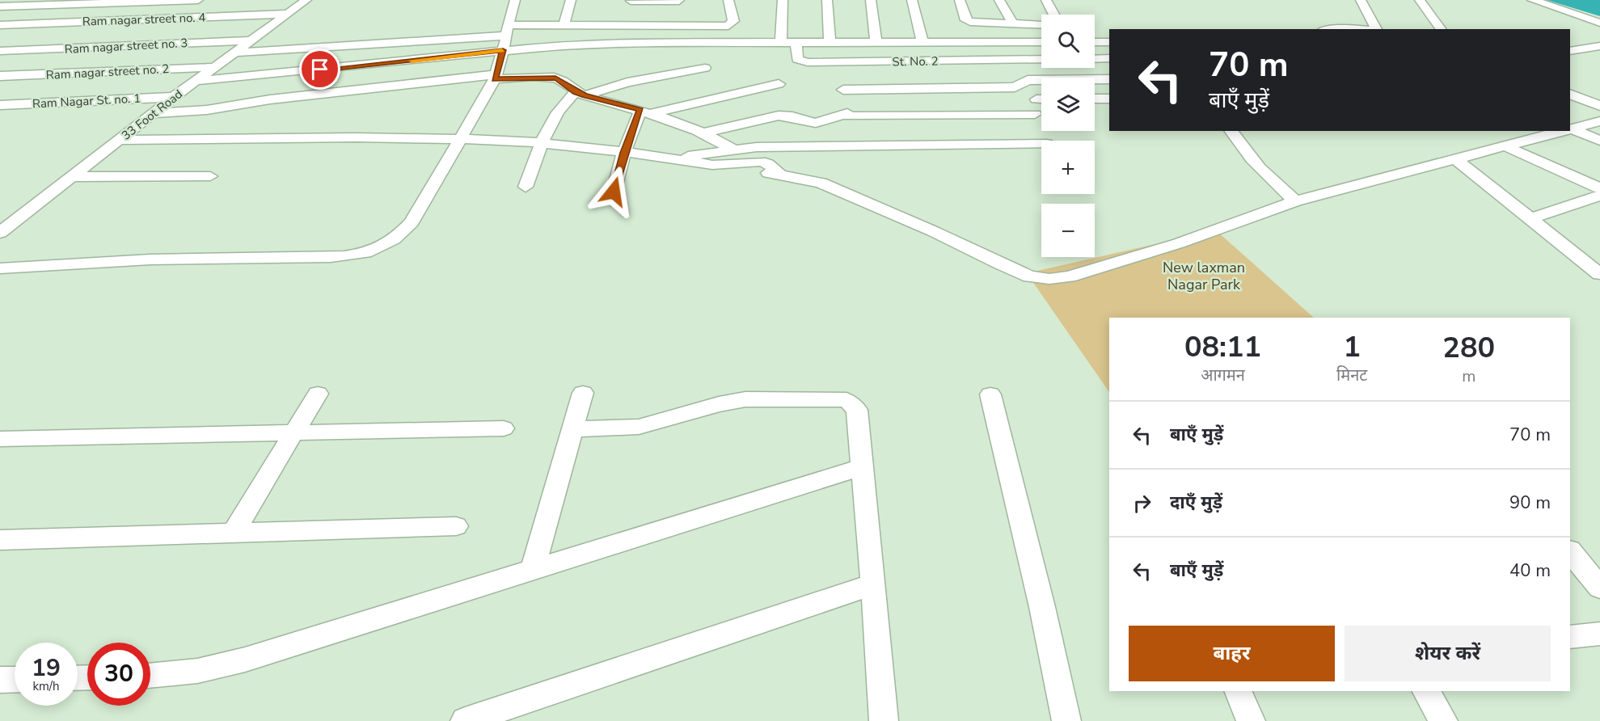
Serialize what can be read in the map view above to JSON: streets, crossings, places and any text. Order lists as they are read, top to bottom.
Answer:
{
  "streets": {
    "street": [
      "Ram nagar street no. 4",
      "Ram nagar street no. 3",
      "St. No. 2",
      "Ram nagar street no. 2",
      "Ram Nagar St. no. 1",
      "33 Foot Road"
    ]
  },
  "crossings": [
    ["Ram nagar street no. 4", "33 Foot Road"],
    ["Ram nagar street no. 3", "33 Foot Road"],
    ["Ram nagar street no. 2", "33 Foot Road"],
    ["Ram Nagar St. no. 1", "33 Foot Road"]
  ],
  "parks": ["New laxman Nagar Park"],
  "page": {
    "map_buttons": ["+", "−"],
    "turn": ["70 m", "बाएँ मुड़ें"],
    "eta": [
      "08:11",
      "आगमन",
      "1",
      "मिनट",
      "280",
      "m"
    ],
    "list": [
      {
        "name": "बाएँ मुड़ें",
        "value": "70 m"
      },
      {
        "name": "दाएँ मुड़ें",
        "value": "90 m"
      },
      {
        "name": "बाएँ मुड़ें",
        "value": "40 m"
      }
    ],
    "buttons": ["बाहर", "शेयर करें"],
    "speed": "19 km/h",
    "limit": "30"
  }
}
